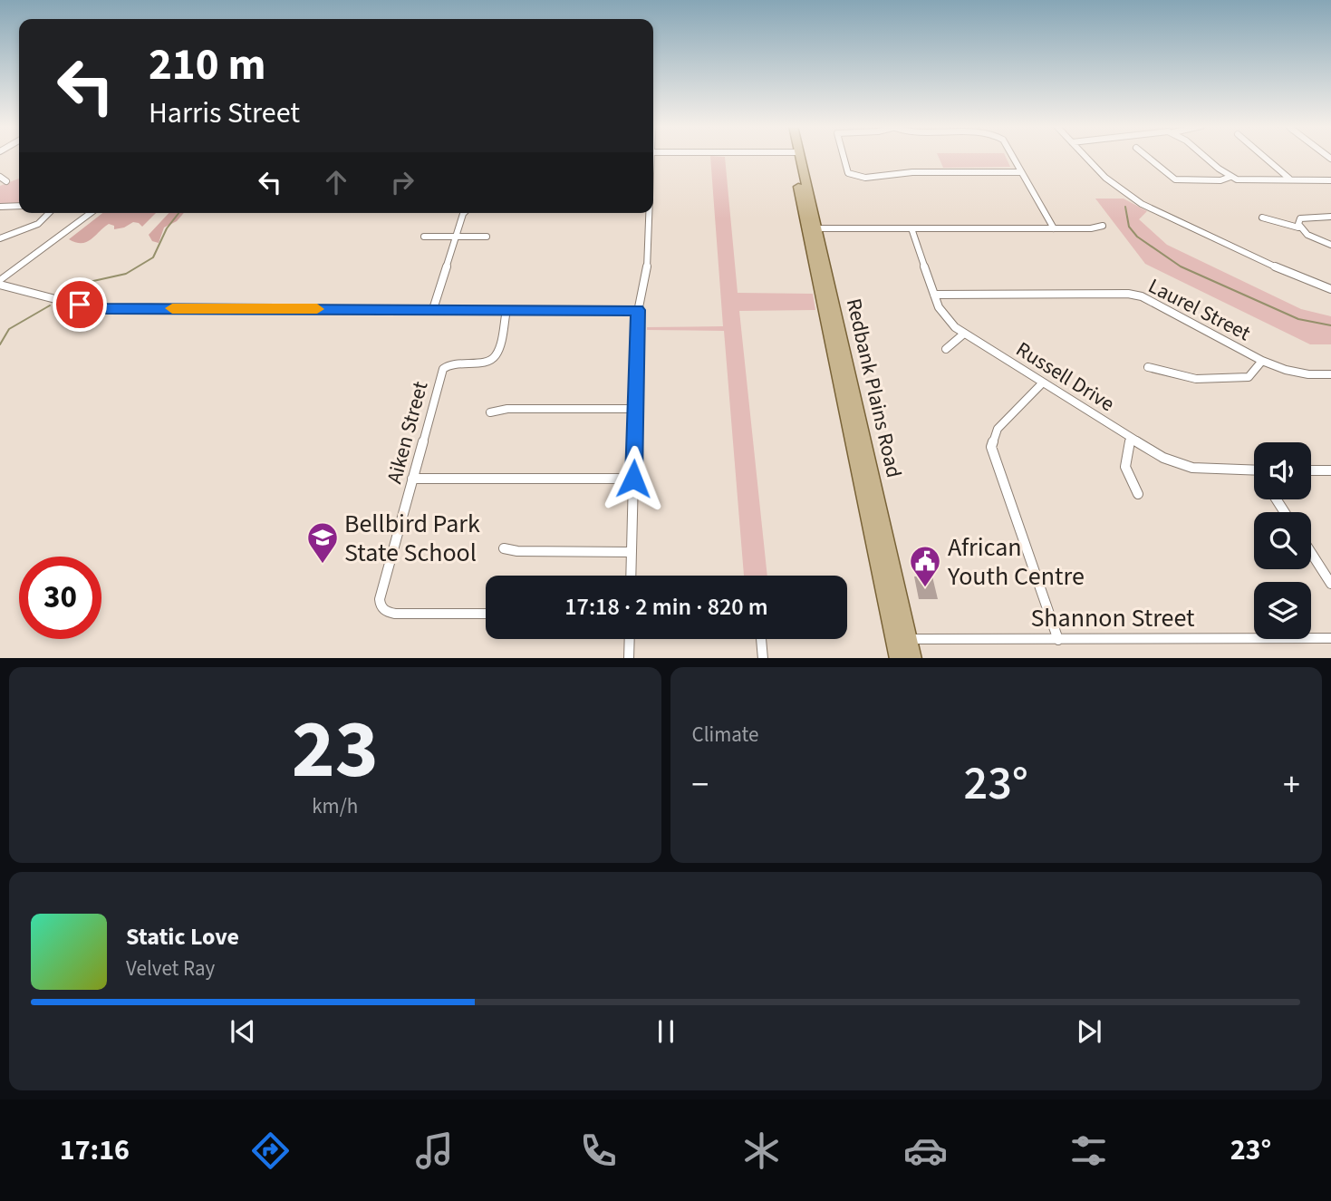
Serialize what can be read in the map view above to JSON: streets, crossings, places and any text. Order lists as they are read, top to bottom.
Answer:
{
  "streets": {
    "main road": ["Redbank Plains Road"],
    "street": [
      "Laurel Street",
      "Russell Drive",
      "Aiken Street",
      "Shannon Street"
    ]
  },
  "crossings": [
    ["Laurel Street", "Russell Drive"],
    ["Redbank Plains Road", "Shannon Street"]
  ],
  "places": {
    "school or university": ["Bellbird Park State School"],
    "public building": ["African Youth Centre"]
  },
  "page": {
    "turn": ["210 m", "Harris Street"],
    "limit": "30",
    "trip": "17:18 · 2 min · 820 m",
    "tile": [
      ["23", "km/h"],
      "Climate"
    ],
    "heat": ["−", "23°", "+"],
    "song": ["Static Love", "Velvet Ray"],
    "tabs": ["17:16", "23°"]
  }
}
